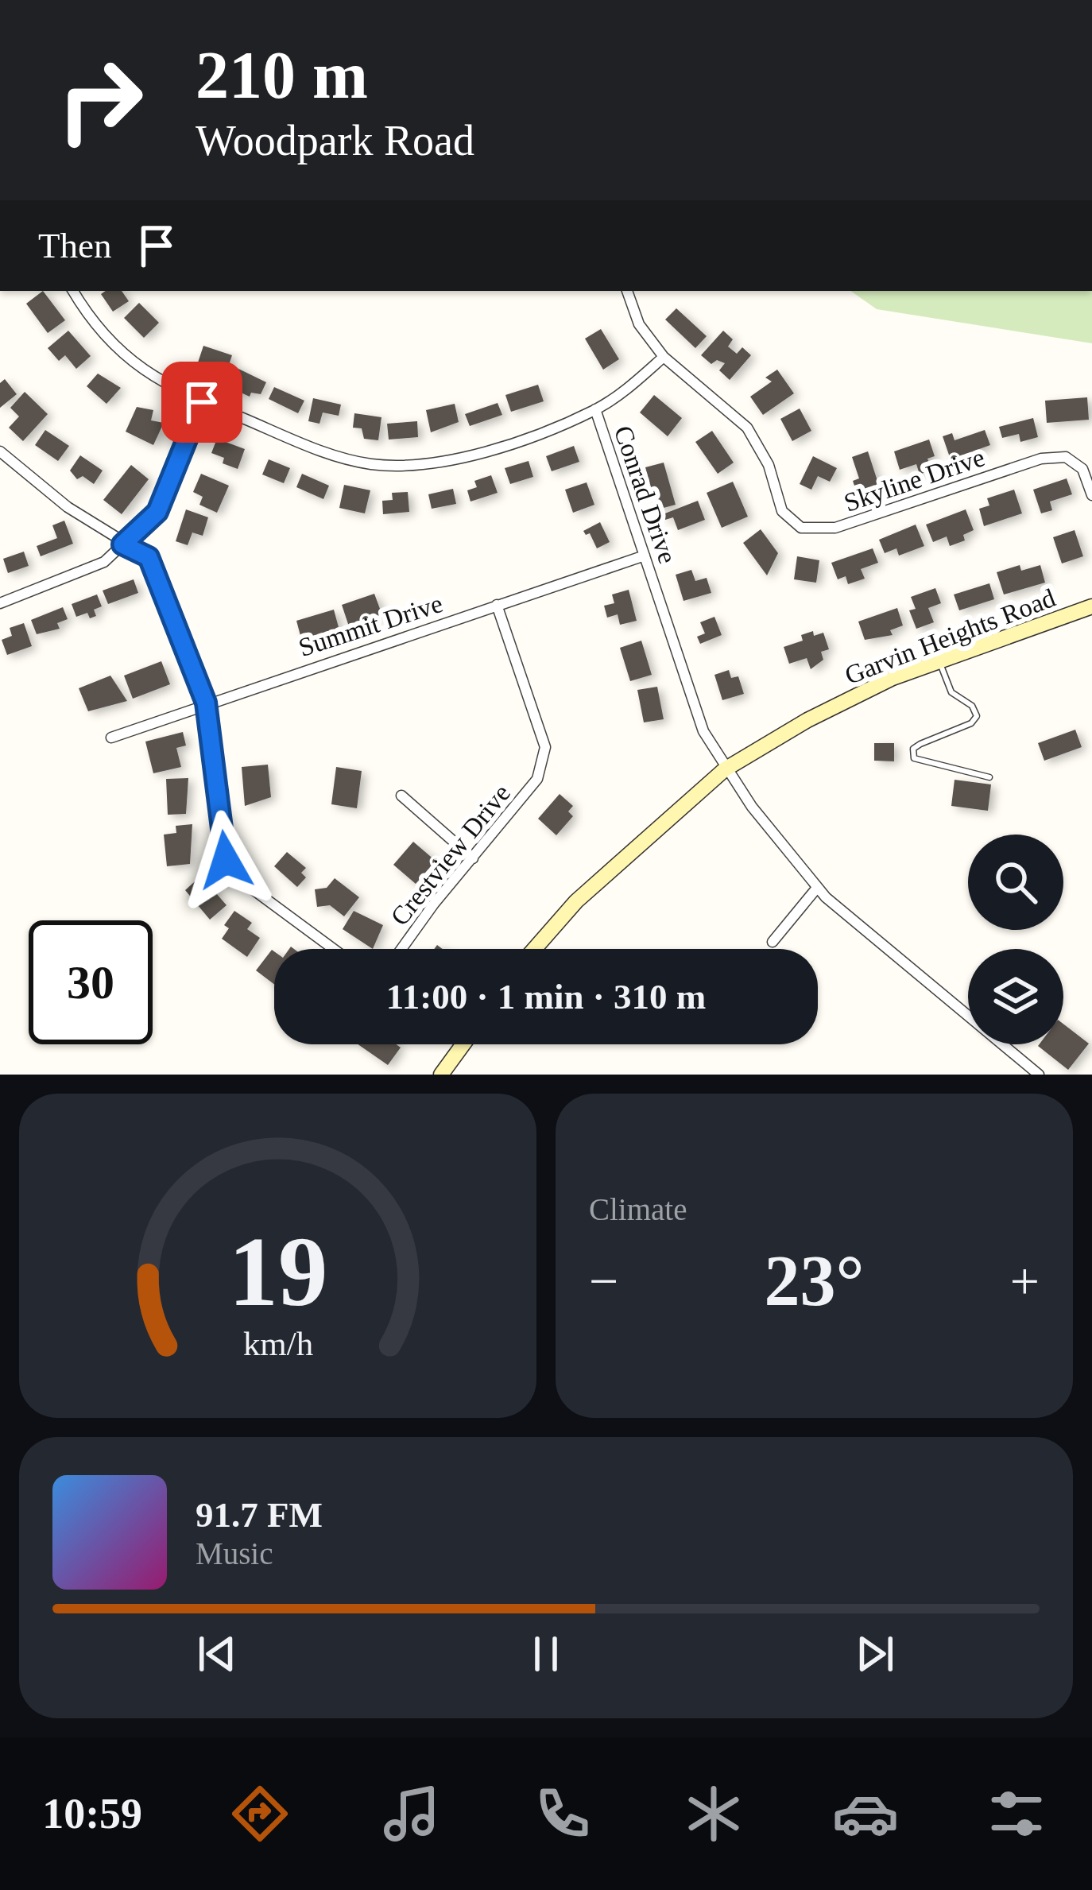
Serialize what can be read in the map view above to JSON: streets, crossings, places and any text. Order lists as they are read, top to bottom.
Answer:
{
  "streets": {
    "main road": ["Garvin Heights Road"],
    "street": [
      "Skyline Drive",
      "Conrad Drive",
      "Summit Drive",
      "Crestview Drive"
    ]
  },
  "crossings": [
    ["Conrad Drive", "Summit Drive"],
    ["Conrad Drive", "Garvin Heights Road"],
    ["Summit Drive", "Crestview Drive"]
  ],
  "page": {
    "turn": ["210 m", "Woodpark Road"],
    "then": "Then",
    "limit": "30",
    "trip": "11:00 · 1 min · 310 m",
    "tile": "Climate",
    "heat": ["−", "23°", "+"],
    "song": ["91.7 FM", "Music"],
    "tabs": "10:59",
    "gauge": ["19", "km/h"]
  }
}
